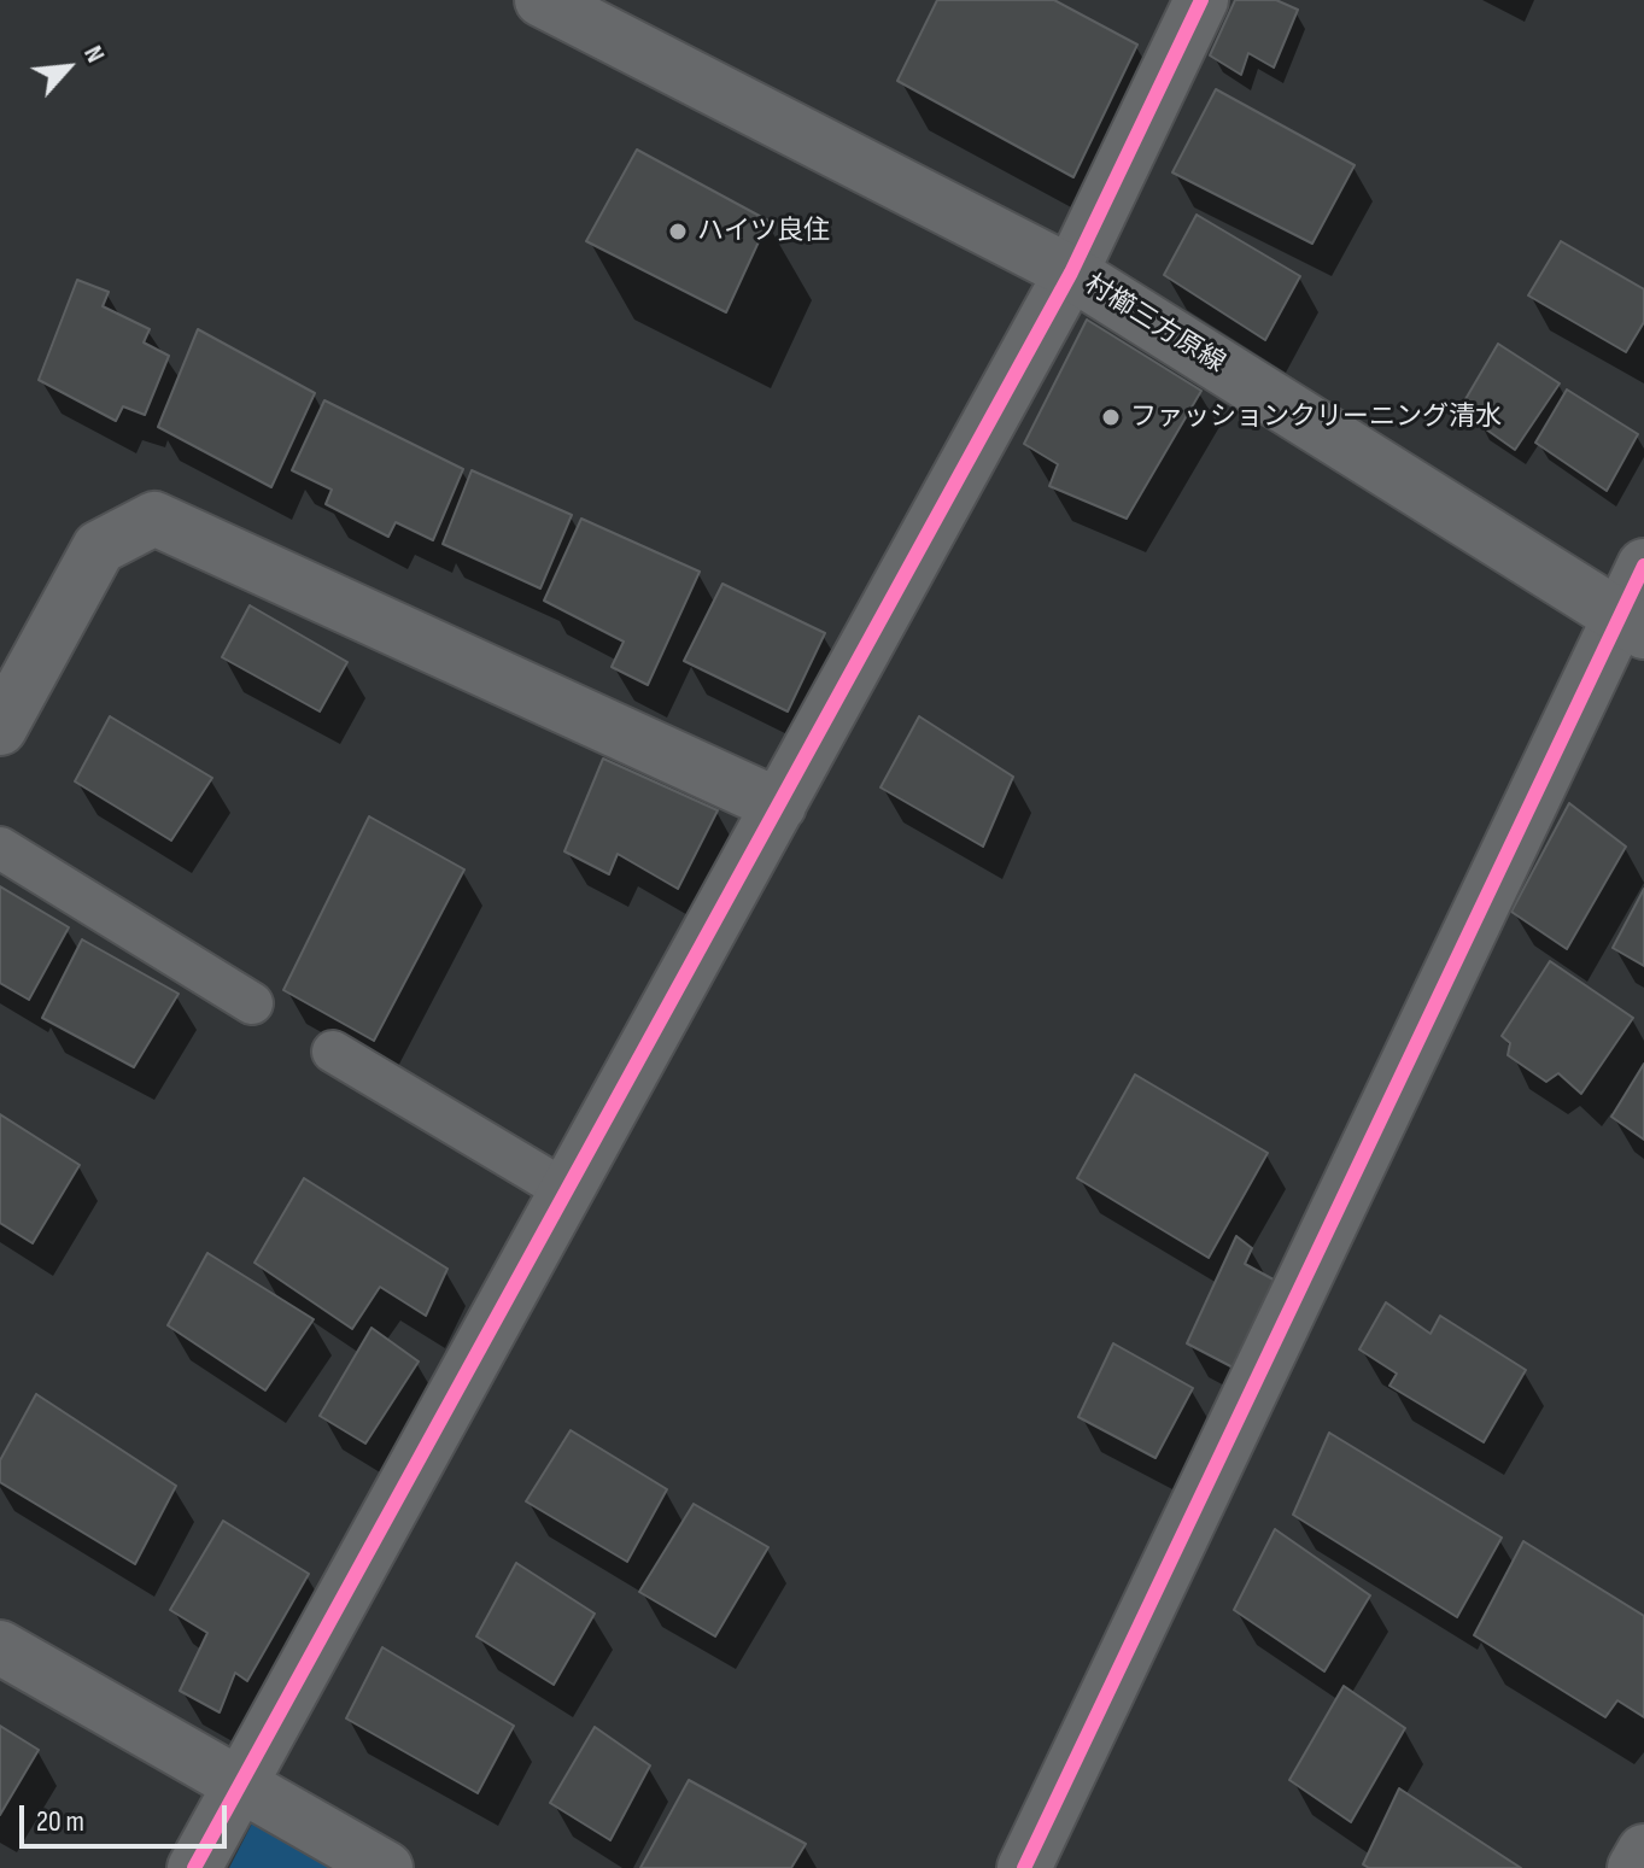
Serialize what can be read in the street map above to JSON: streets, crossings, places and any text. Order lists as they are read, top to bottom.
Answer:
{
  "streets": {
    "street": ["村櫛三方原線"]
  },
  "places": ["ハイツ良住", "ファッションクリーニング清水"],
  "scale_bar": "20 m",
  "north": "top right"
}
